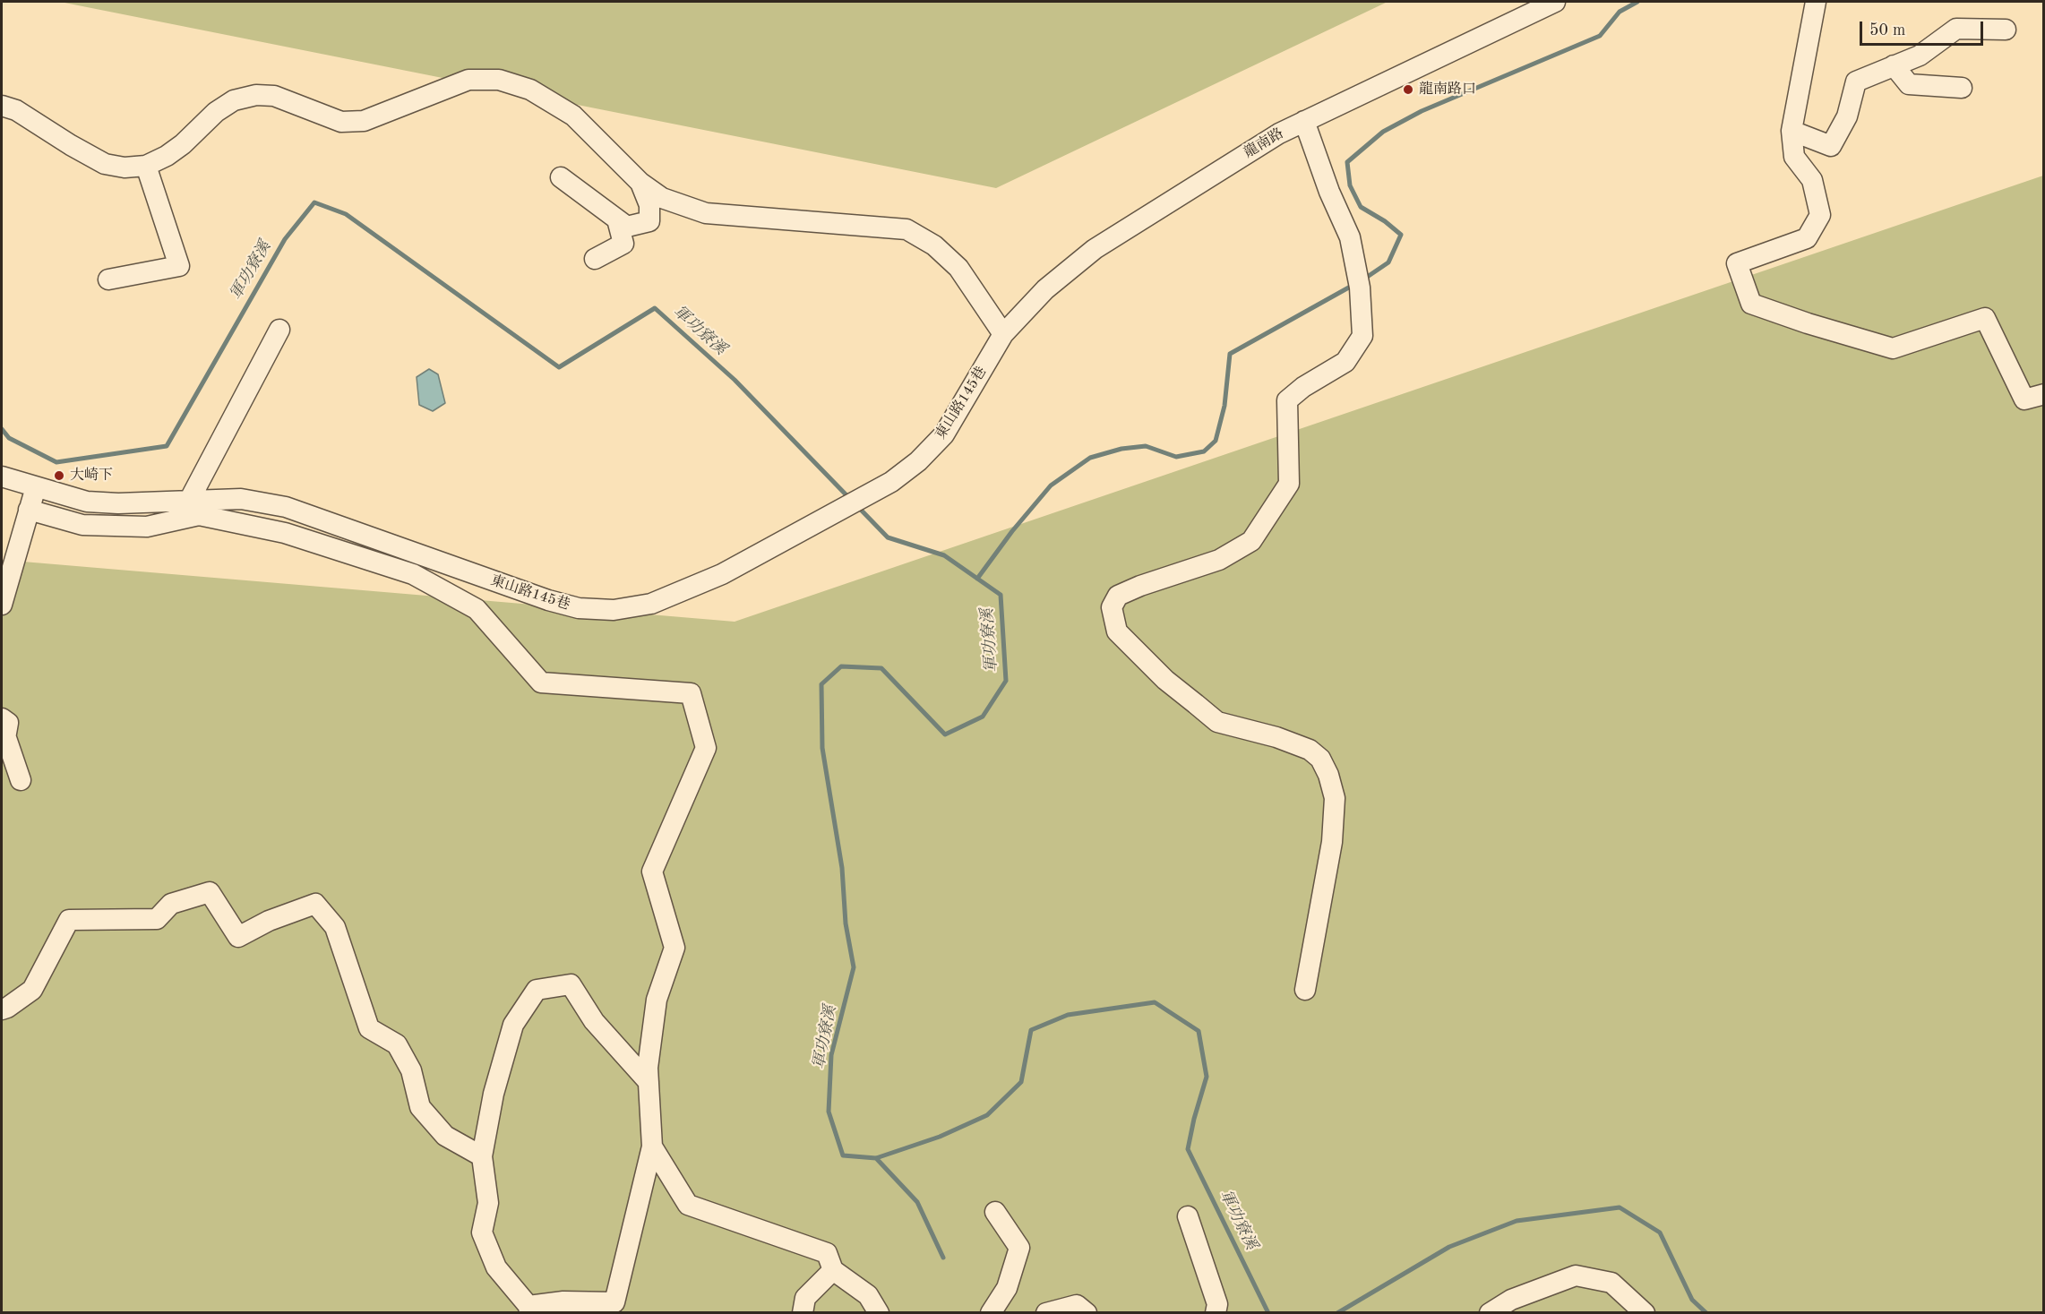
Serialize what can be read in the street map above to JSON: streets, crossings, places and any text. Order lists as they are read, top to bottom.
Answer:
{
  "streets": {
    "street": ["龍南路", "東山路145巷"]
  },
  "crossings": [
    ["龍南路", "東山路145巷"]
  ],
  "water": ["軍功寮溪"],
  "places": ["龍南路口", "大崎下"],
  "scale_bar": "50 m"
}
